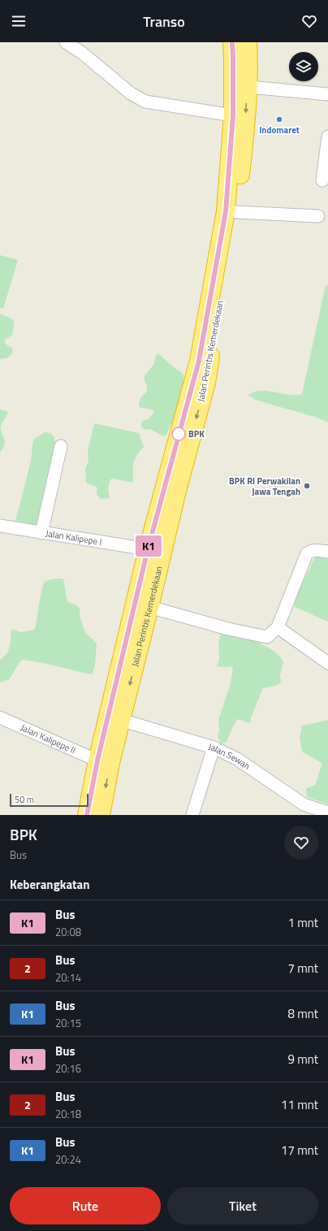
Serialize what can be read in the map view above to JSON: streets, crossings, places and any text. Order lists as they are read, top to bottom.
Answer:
{
  "streets": {
    "highway": ["Jalan Perintis Kemerdekaan"],
    "street": ["Jalan Kalipepe I", "Jalan Kalipepe II", "Jalan Sewan"]
  },
  "crossings": [
    ["Jalan Perintis Kemerdekaan", "Jalan Kalipepe I"],
    ["Jalan Perintis Kemerdekaan", "Jalan Kalipepe II"],
    ["Jalan Perintis Kemerdekaan", "Jalan Sewan"]
  ],
  "places": ["Indomaret", "BPK", "BPK RI Perwakilan Jawa Tengah"],
  "lines": ["bus line K1"],
  "scale_bar": "50 m",
  "page": {
    "header": "Transo",
    "on_map": "K1",
    "scale": "50 m",
    "heading": [
      ["BPK", "Bus"],
      "Keberangkatan"
    ],
    "list": [
      {
        "mark": "K1",
        "name": "Bus",
        "note": "20:08",
        "value": "1 mnt"
      },
      {
        "mark": "2",
        "name": "Bus",
        "note": "20:14",
        "value": "7 mnt"
      },
      {
        "mark": "K1",
        "name": "Bus",
        "note": "20:15",
        "value": "8 mnt"
      },
      {
        "mark": "K1",
        "name": "Bus",
        "note": "20:16",
        "value": "9 mnt"
      },
      {
        "mark": "2",
        "name": "Bus",
        "note": "20:18",
        "value": "11 mnt"
      },
      {
        "mark": "K1",
        "name": "Bus",
        "note": "20:24",
        "value": "17 mnt"
      }
    ],
    "buttons": ["Rute", "Tiket"]
  }
}
